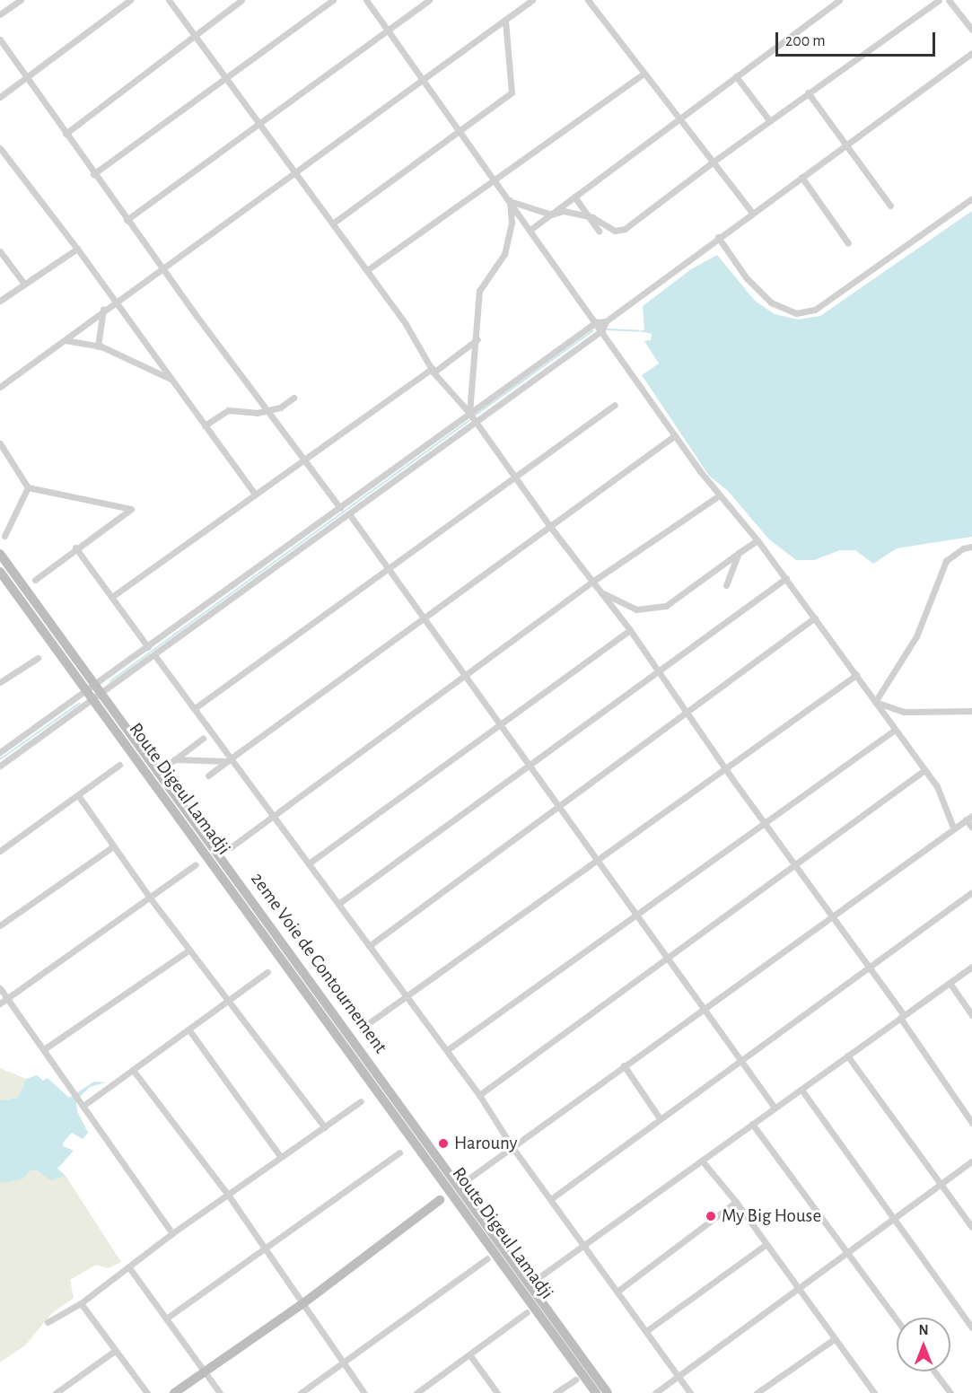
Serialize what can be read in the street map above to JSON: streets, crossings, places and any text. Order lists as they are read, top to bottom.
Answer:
{
  "streets": {
    "main road": ["Route Digeul Lamadji", "2eme Voie de Contournement"]
  },
  "places": ["Harouny", "My Big House"],
  "scale_bar": "200 m",
  "north": "top"
}
